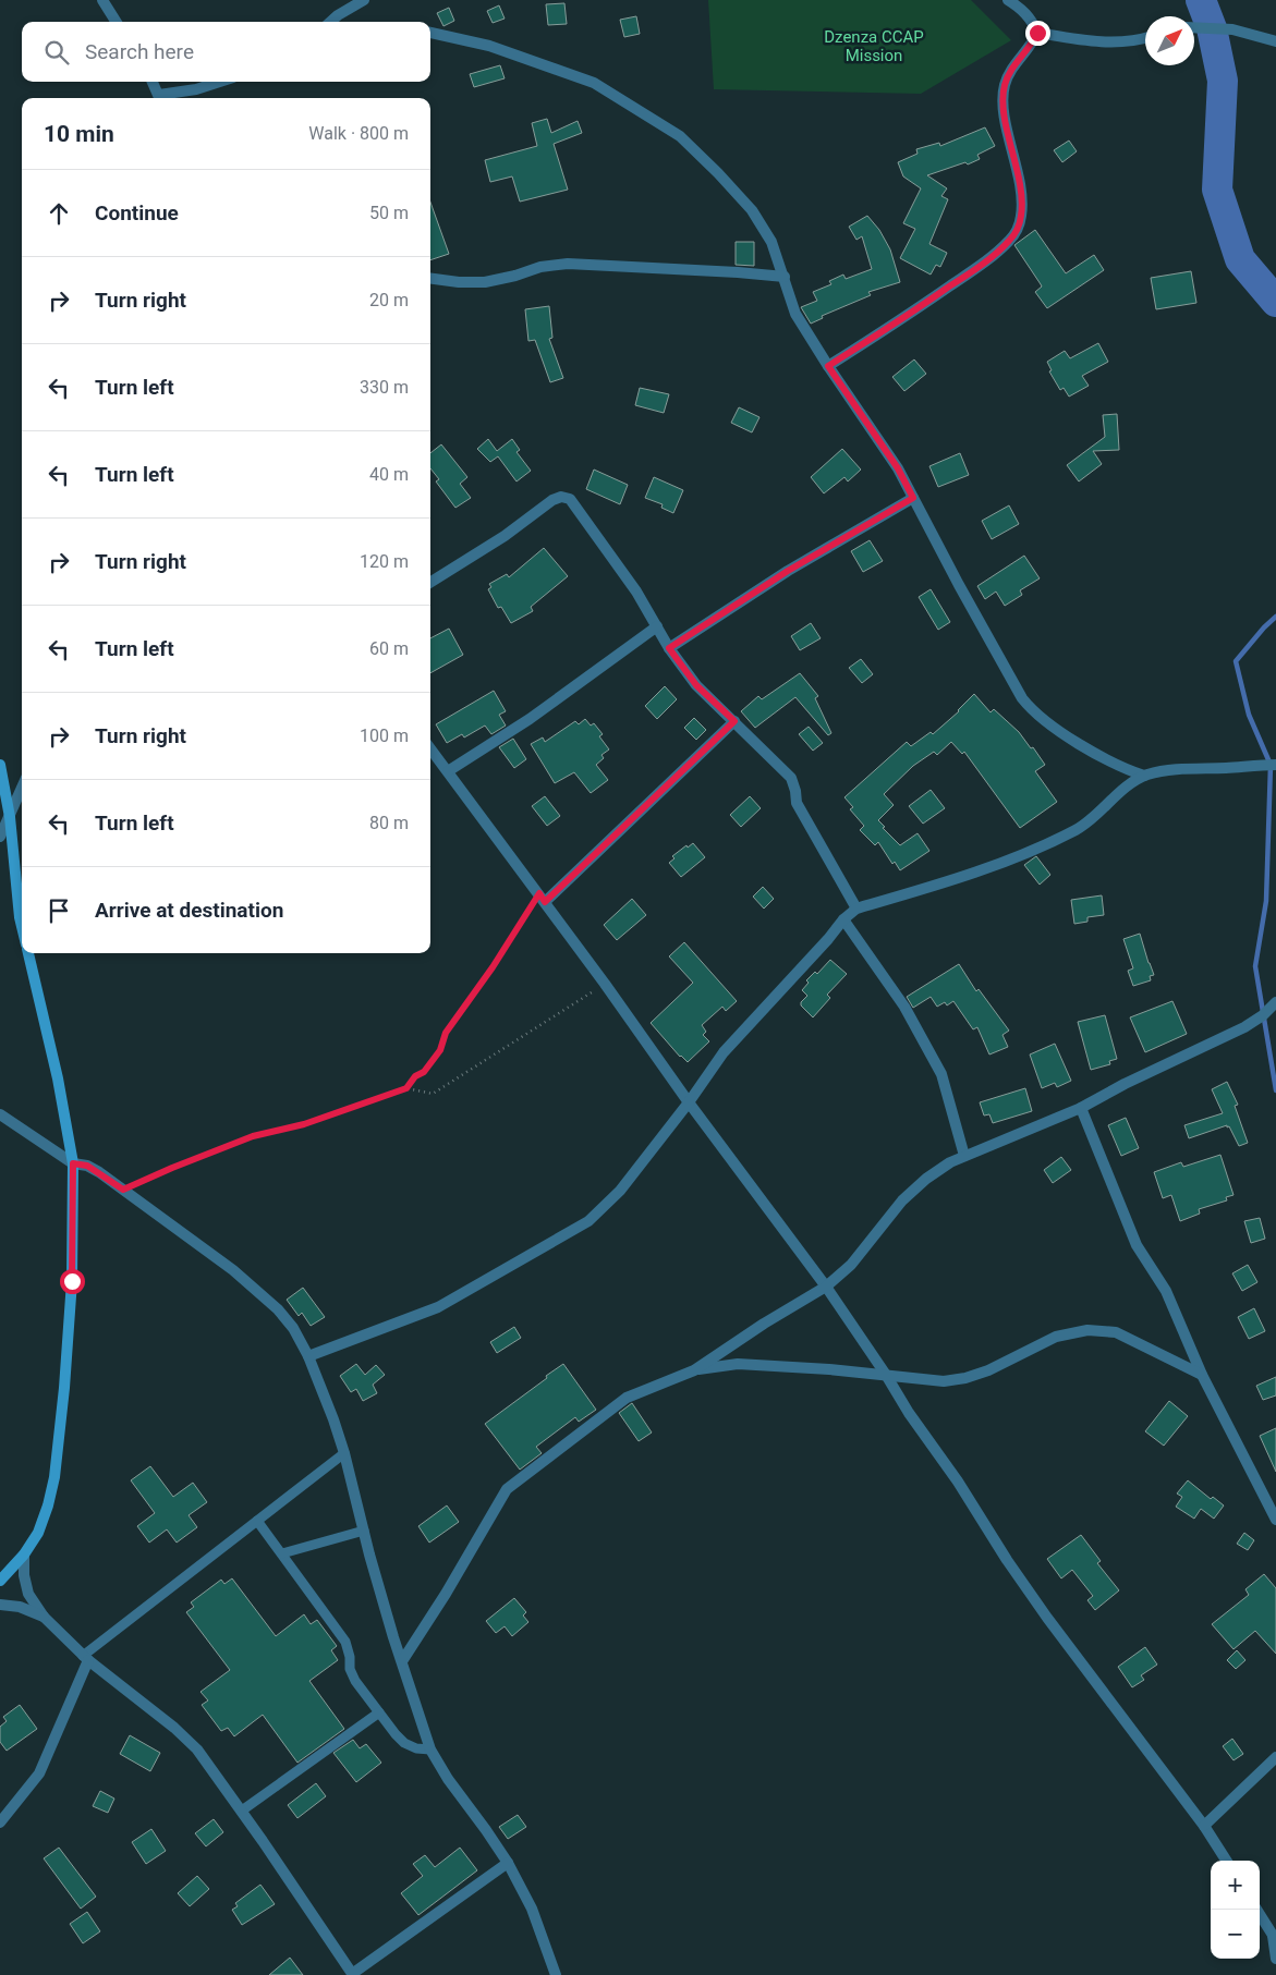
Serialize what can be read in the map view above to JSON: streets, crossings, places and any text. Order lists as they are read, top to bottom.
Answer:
{
  "parks": ["Dzenza CCAP Mission"],
  "north": "top right",
  "page": {
    "search": "Search here",
    "heading": ["10 min", "Walk · 800 m"],
    "list": [
      ["Continue", "50 m"],
      ["Turn right", "20 m"],
      ["Turn left", "330 m"],
      ["Turn left", "40 m"],
      ["Turn right", "120 m"],
      ["Turn left", "60 m"],
      ["Turn right", "100 m"],
      ["Turn left", "80 m"],
      "Arrive at destination"
    ],
    "map_buttons": ["+", "−"]
  }
}
